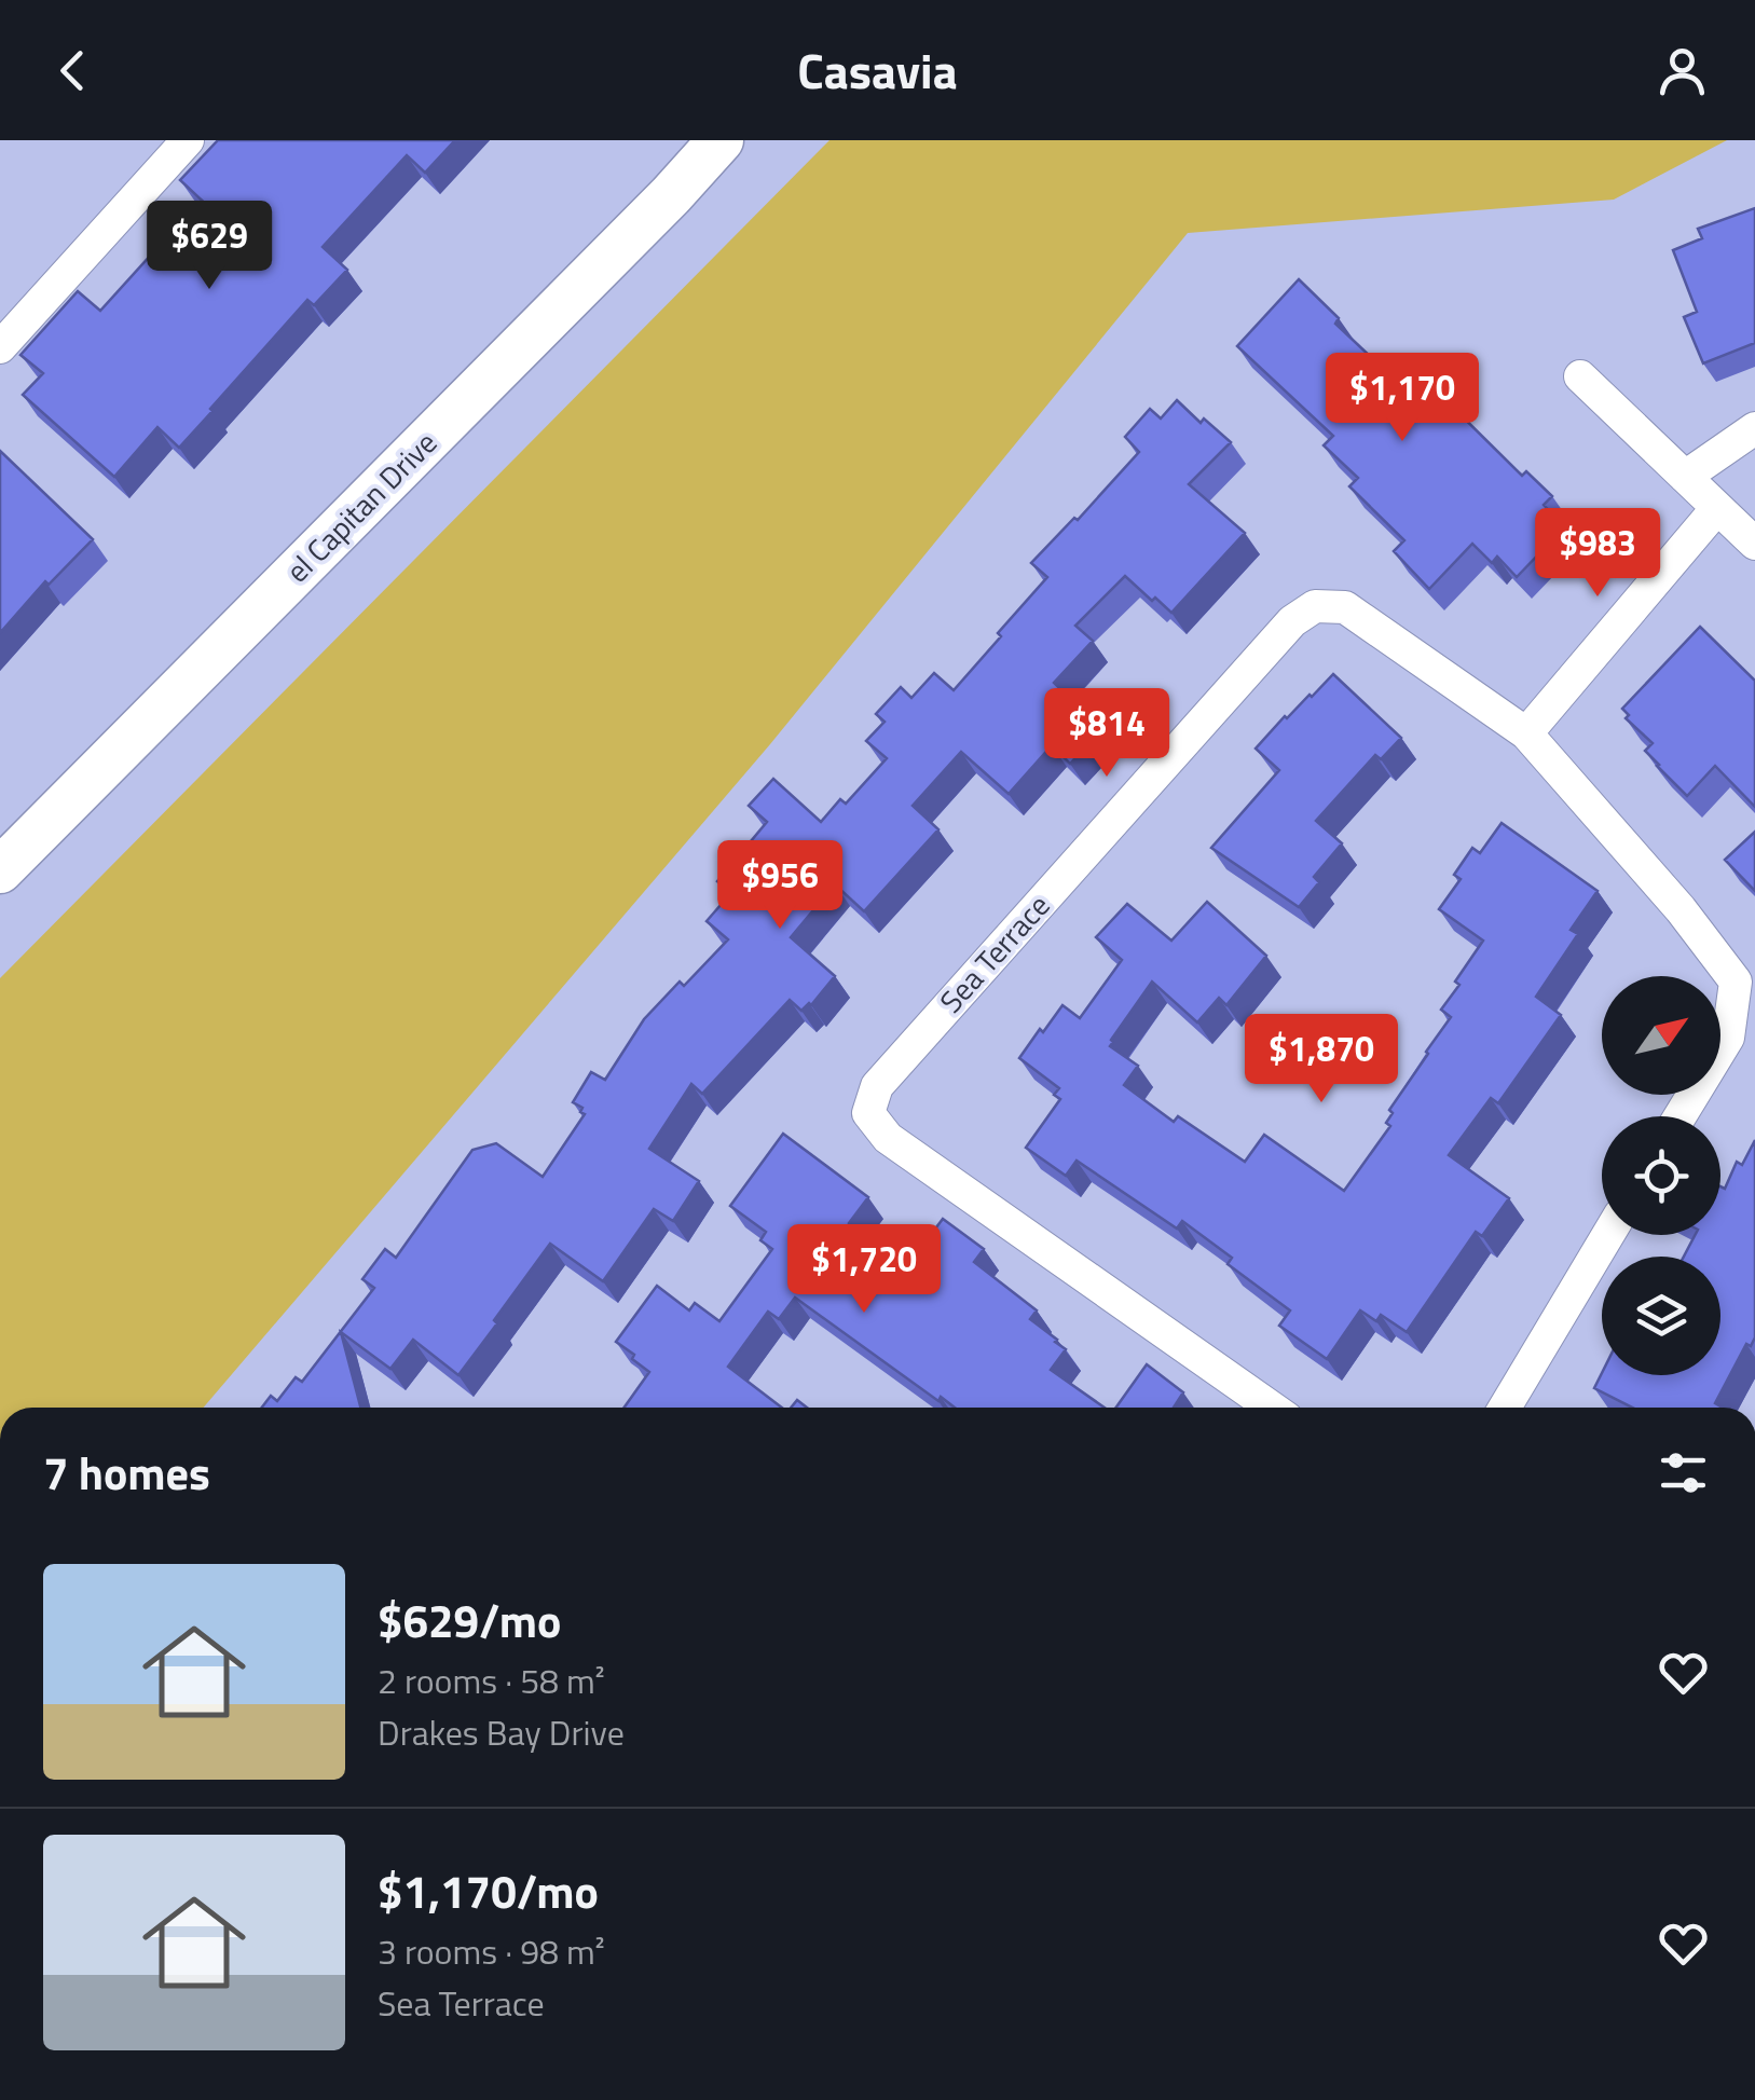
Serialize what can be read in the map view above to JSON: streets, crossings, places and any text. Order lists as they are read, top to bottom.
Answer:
{
  "streets": {
    "street": ["el Capitan Drive", "Sea Terrace"]
  },
  "north": "top right",
  "page": {
    "header": "Casavia",
    "price": [
      "$629",
      "$1,170",
      "$983",
      "$814",
      "$956",
      "$1,870",
      "$1,720"
    ],
    "heading": "7 homes",
    "list": [
      {
        "name": "$629/mo",
        "note": "2 rooms · 58 m² · Drakes Bay Drive"
      },
      {
        "name": "$1,170/mo",
        "note": "3 rooms · 98 m² · Sea Terrace"
      }
    ]
  }
}
